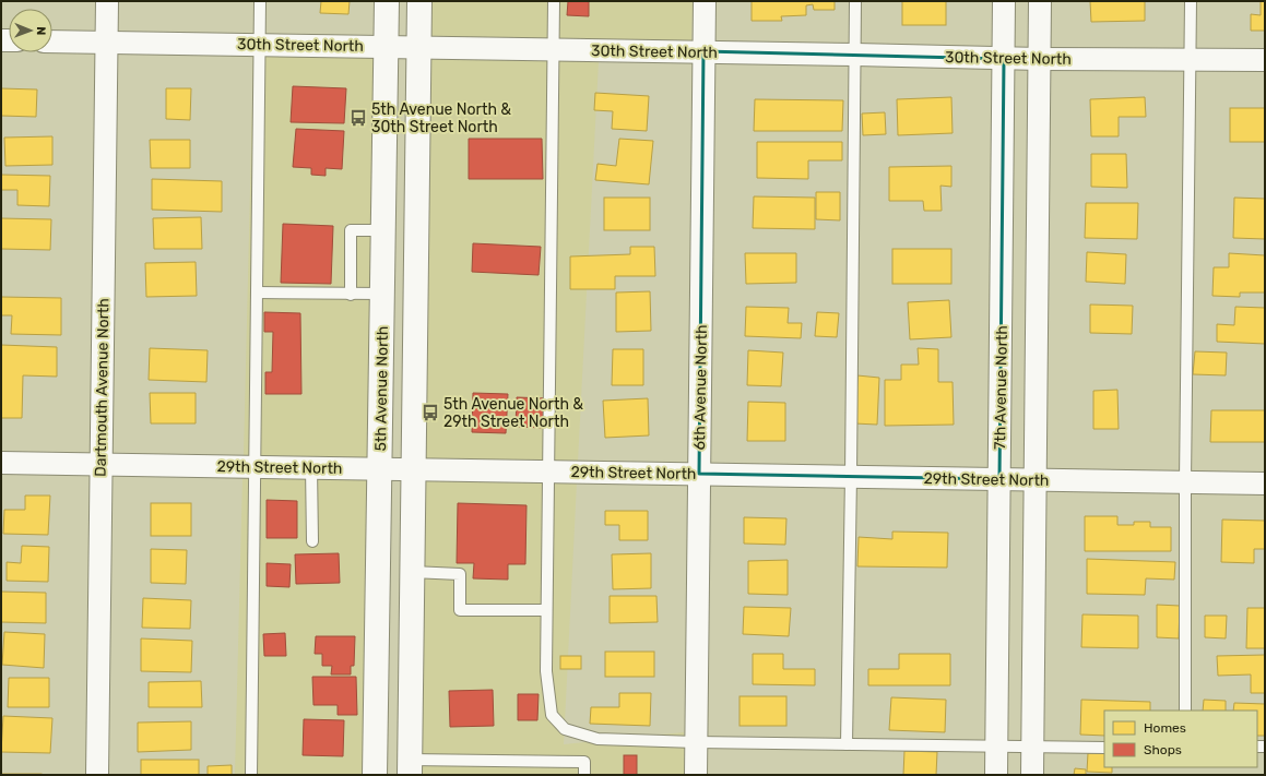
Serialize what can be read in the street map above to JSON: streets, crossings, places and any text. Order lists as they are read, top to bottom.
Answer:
{
  "streets": {
    "main road": ["5th Avenue North"],
    "street": [
      "30th Street North",
      "Dartmouth Avenue North",
      "6th Avenue North",
      "7th Avenue North",
      "29th Street North"
    ]
  },
  "crossings": [
    ["30th Street North", "Dartmouth Avenue North"],
    ["30th Street North", "6th Avenue North"],
    ["30th Street North", "7th Avenue North"],
    ["30th Street North", "5th Avenue North"],
    ["Dartmouth Avenue North", "29th Street North"],
    ["6th Avenue North", "29th Street North"],
    ["7th Avenue North", "29th Street North"],
    ["5th Avenue North", "29th Street North"]
  ],
  "places": {
    "bus stop": ["5th Avenue North & 30th Street North", "5th Avenue North & 29th Street North"]
  },
  "legend": ["Homes", "Shops"],
  "north": "right"
}
